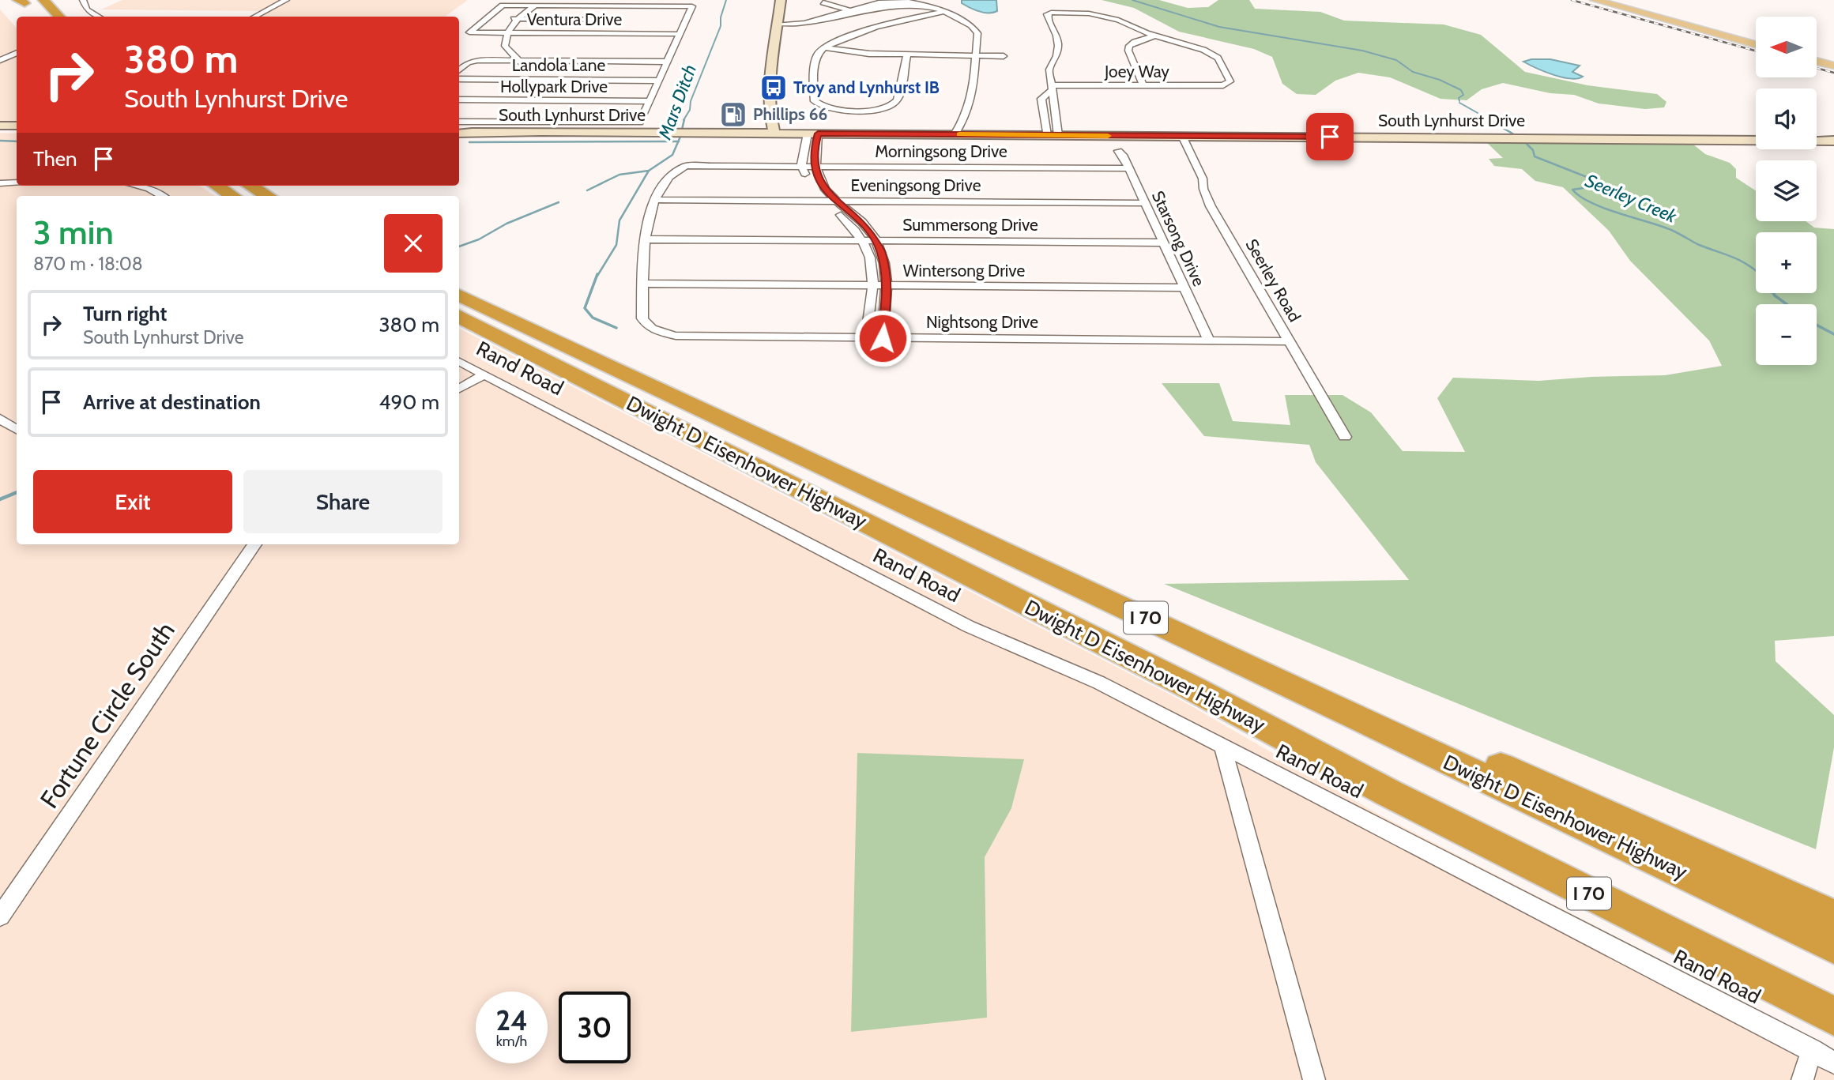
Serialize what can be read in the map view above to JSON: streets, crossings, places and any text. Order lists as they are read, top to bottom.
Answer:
{
  "streets": {
    "highway": ["Dwight D Eisenhower Highway", "I 70"],
    "main road": ["South Lynhurst Drive"],
    "street": [
      "Ventura Drive",
      "Landola Lane",
      "Joey Way",
      "Hollypark Drive",
      "Morningsong Drive",
      "Eveningsong Drive",
      "Summersong Drive",
      "Starsong Drive",
      "Wintersong Drive",
      "Seerley Road",
      "Nightsong Drive",
      "Rand Road",
      "Fortune Circle South"
    ]
  },
  "crossings": [
    ["South Lynhurst Drive", "Seerley Road"],
    ["Morningsong Drive", "Eveningsong Drive"],
    ["Morningsong Drive", "Starsong Drive"],
    ["Eveningsong Drive", "Starsong Drive"],
    ["Summersong Drive", "Starsong Drive"],
    ["Starsong Drive", "Wintersong Drive"],
    ["Starsong Drive", "Nightsong Drive"],
    ["Wintersong Drive", "Nightsong Drive"],
    ["Seerley Road", "Nightsong Drive"]
  ],
  "water": ["Mars Ditch", "Seerley Creek"],
  "places": {
    "bus stop": ["Troy and Lynhurst IB"],
    "fuel station": ["Phillips 66"]
  },
  "north": "left",
  "page": {
    "map_buttons": ["+", "−"],
    "turn": ["380 m", "South Lynhurst Drive"],
    "then": "Then",
    "heading": ["3 min", "870 m · 18:08"],
    "list": [
      {
        "name": "Turn right",
        "note": "South Lynhurst Drive",
        "value": "380 m"
      },
      {
        "name": "Arrive at destination",
        "value": "490 m"
      }
    ],
    "buttons": ["Exit", "Share"],
    "speed": "24 km/h",
    "limit": "30"
  }
}
